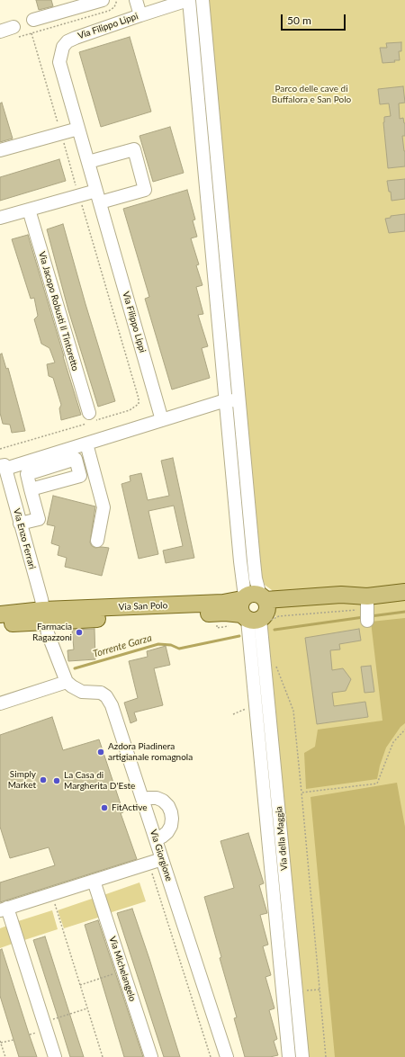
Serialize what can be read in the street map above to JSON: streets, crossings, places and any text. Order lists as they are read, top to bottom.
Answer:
{
  "streets": {
    "main road": ["Via San Polo"],
    "street": [
      "Via Filippo Lippi",
      "Via Jacopo Robusti Il Tintoretto",
      "Via Enzo Ferrari",
      "Via della Maggia",
      "Via Giorgione",
      "Via Michelangelo"
    ]
  },
  "crossings": [
    ["Via Enzo Ferrari", "Via San Polo"],
    ["Via San Polo", "Via della Maggia"]
  ],
  "water": ["Torrente Garza"],
  "parks": ["Parco delle cave di Buffalora e San Polo"],
  "places": [
    "Farmacia Ragazzoni",
    "Azdora Piadinera artigianale romagnola",
    "Simply Market",
    "La Casa di Margherita D'Este",
    "FitActive"
  ],
  "scale_bar": "50 m"
}
